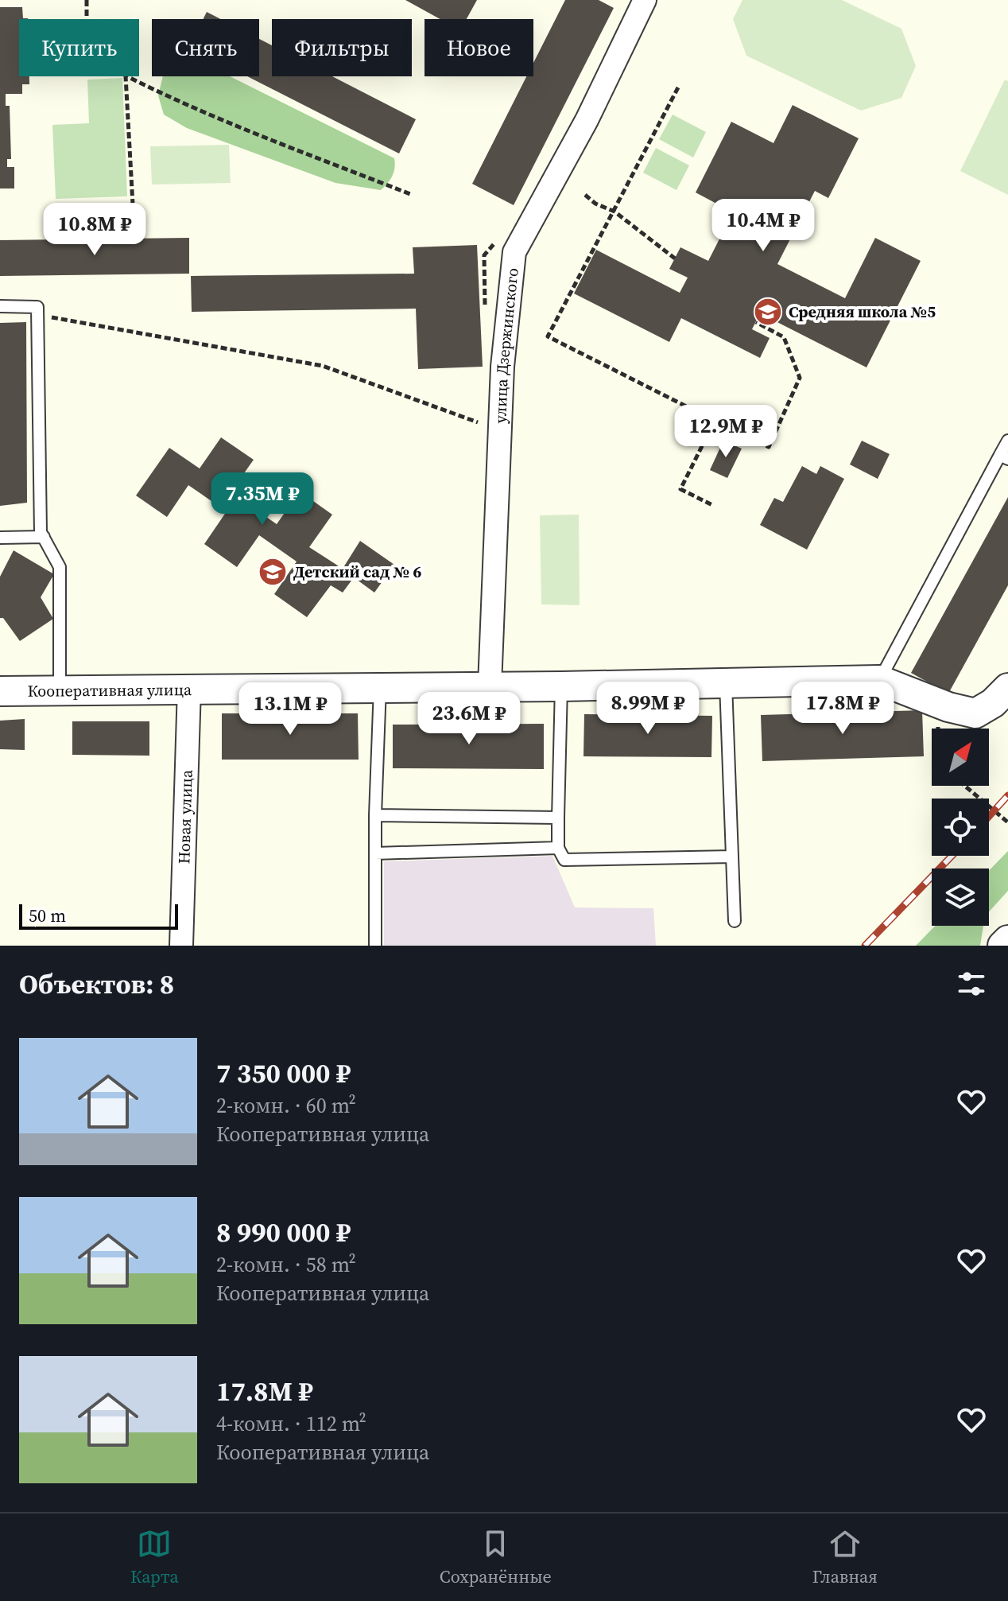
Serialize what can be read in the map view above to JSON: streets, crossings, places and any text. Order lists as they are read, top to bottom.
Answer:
{
  "streets": {
    "street": ["улица Дзержинского", "Кооперативная улица", "Новая улица"]
  },
  "crossings": [
    ["улица Дзержинского", "Кооперативная улица"],
    ["Кооперативная улица", "Новая улица"]
  ],
  "places": {
    "school or university": ["Средняя школа №5", "Детский сад № 6"]
  },
  "scale_bar": "50 m",
  "north": "top right",
  "page": {
    "chip": [
      "Купить",
      "Снять",
      "Фильтры",
      "Новое"
    ],
    "price": [
      "10.4M ₽",
      "10.8M ₽",
      "12.9M ₽",
      "7.35M ₽",
      "8.99M ₽",
      "17.8M ₽",
      "13.1M ₽",
      "23.6M ₽"
    ],
    "scale": "50 m",
    "heading": "Объектов: 8",
    "list": [
      {
        "name": "7 350 000 ₽",
        "note": "2-комн. · 60 m² · Кооперативная улица"
      },
      {
        "name": "8 990 000 ₽",
        "note": "2-комн. · 58 m² · Кооперативная улица"
      },
      {
        "name": "17.8M ₽",
        "note": "4-комн. · 112 m² · Кооперативная улица"
      }
    ],
    "tabs": ["Карта", "Сохранённые", "Главная"]
  }
}
